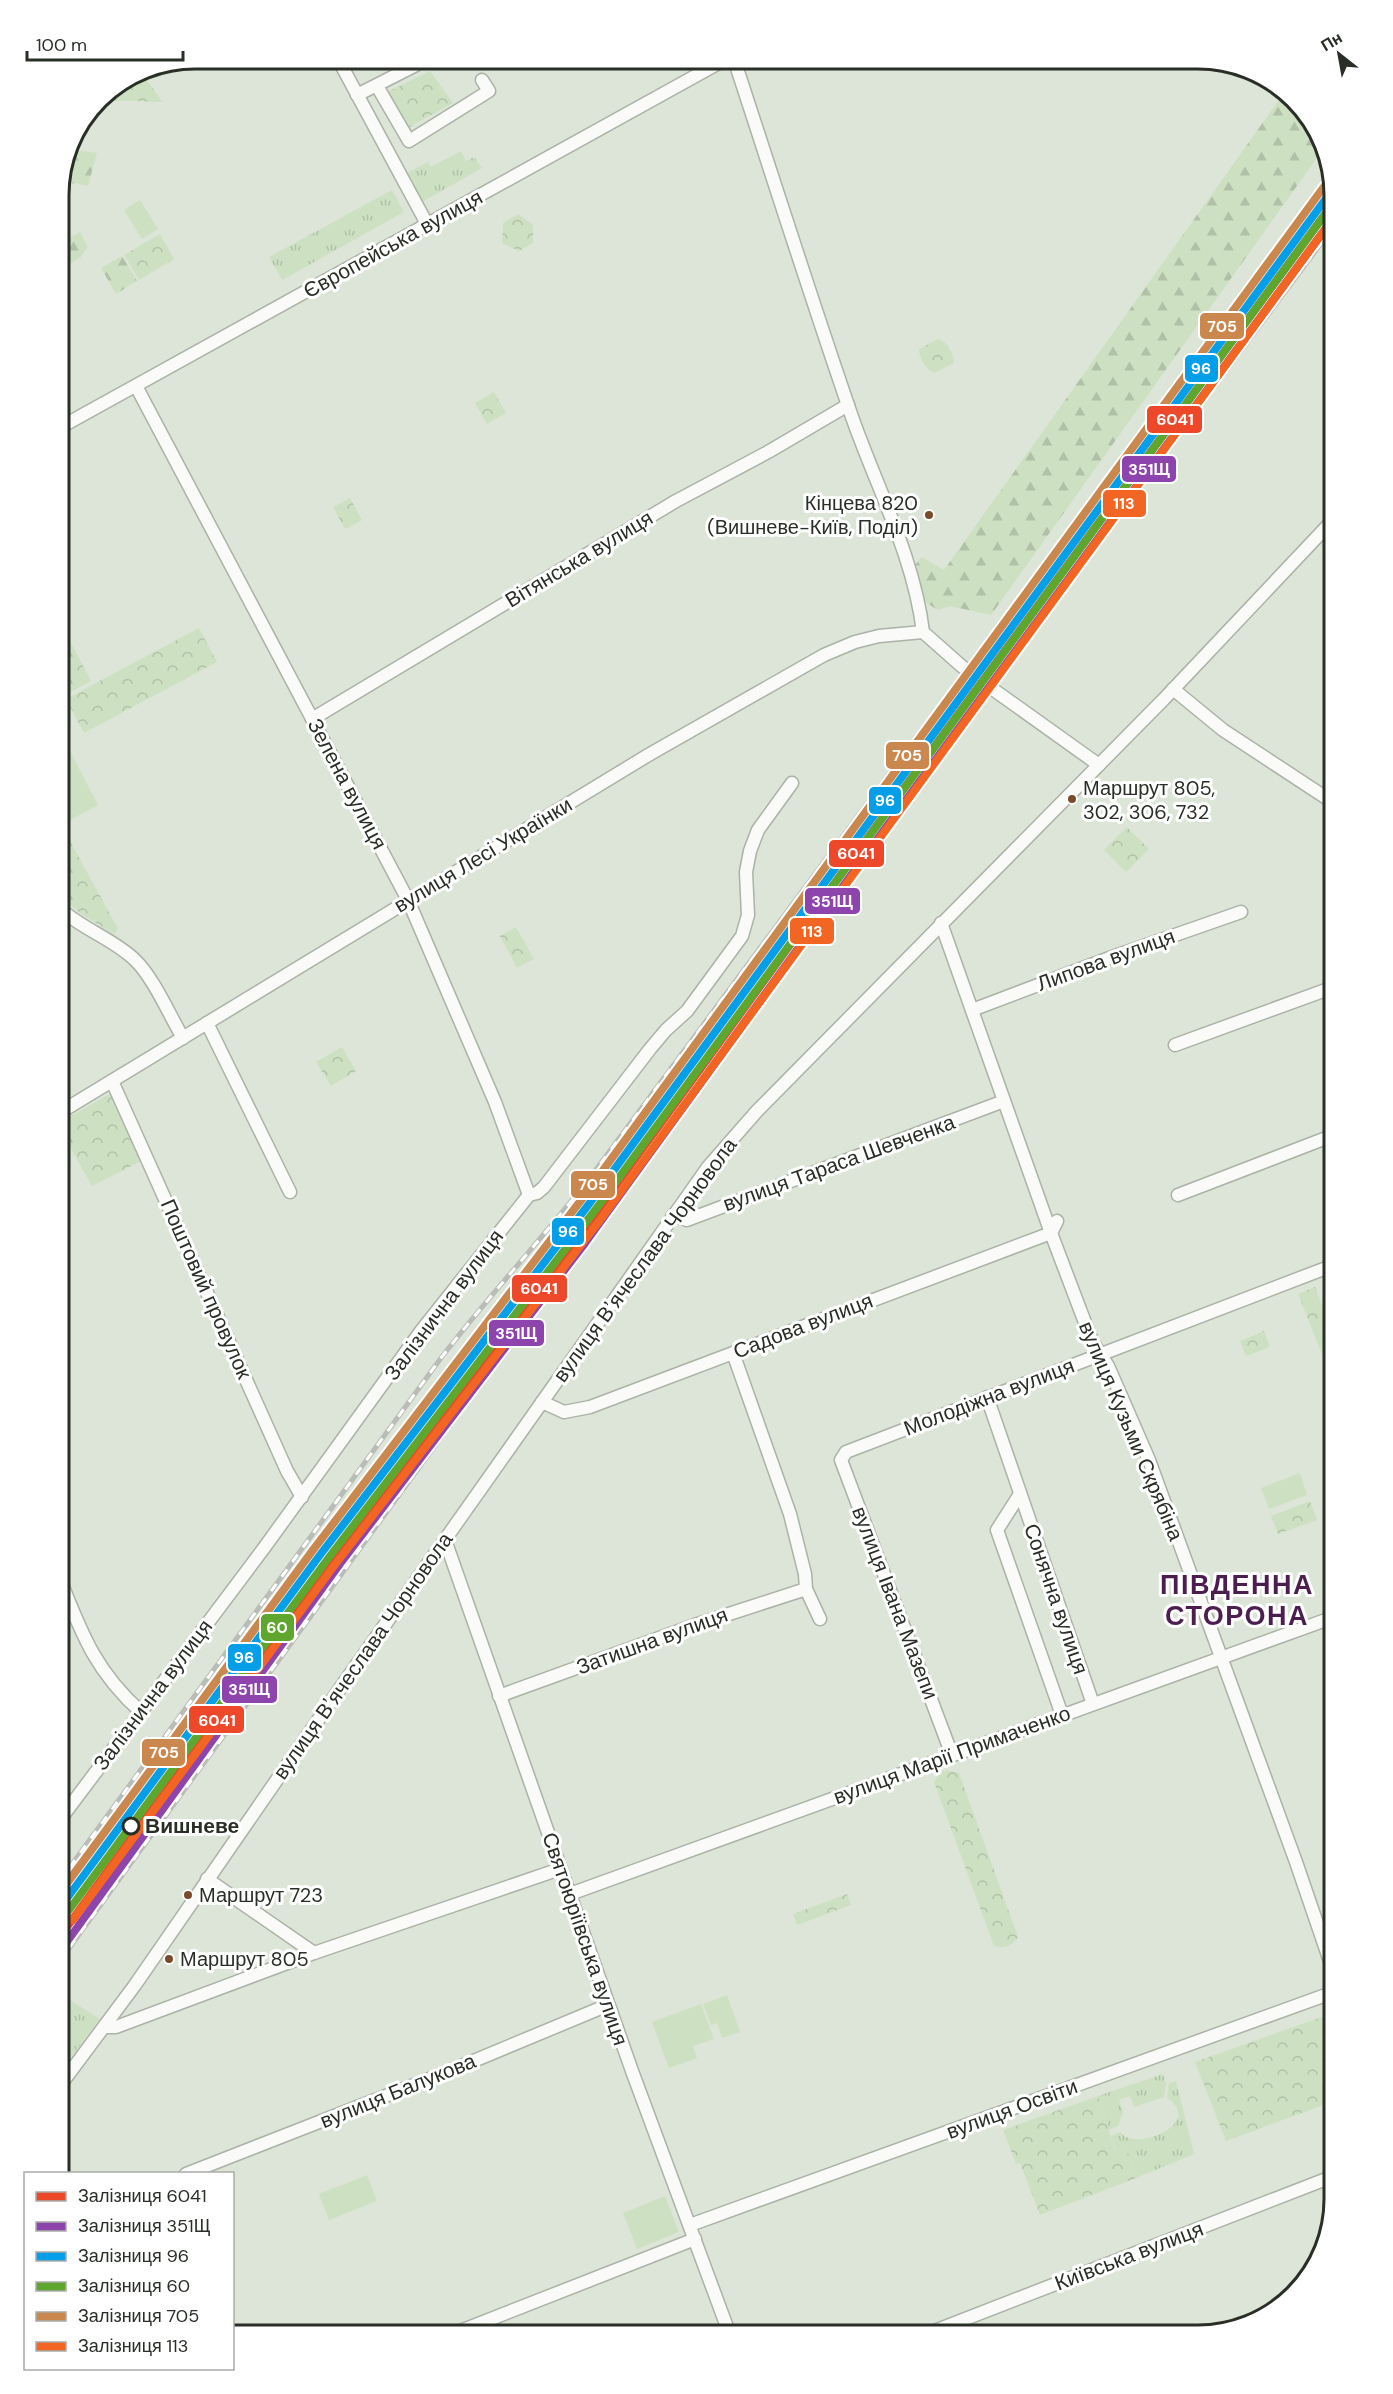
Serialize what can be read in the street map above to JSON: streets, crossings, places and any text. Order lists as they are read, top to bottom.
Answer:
{
  "streets": {
    "street": [
      "Європейська вулиця",
      "Вітянська вулиця",
      "Зелена вулиця",
      "вулиця Лесі Українки",
      "Липова вулиця",
      "вулиця Тараса Шевченка",
      "вулиця Вʼячеслава Чорновола",
      "Поштовий провулок",
      "Залізнична вулиця",
      "Садова вулиця",
      "Молодіжна вулиця",
      "вулиця Кузьми Скрябіна",
      "Сонячна вулиця",
      "вулиця Івана Мазепи",
      "Затишна вулиця",
      "вулиця Марії Примаченко",
      "Святоюріївська вулиця",
      "вулиця Балукова",
      "вулиця Освіти",
      "Київська вулиця"
    ]
  },
  "crossings": [
    ["Європейська вулиця", "Зелена вулиця"],
    ["Вітянська вулиця", "Зелена вулиця"],
    ["Зелена вулиця", "вулиця Лесі Українки"],
    ["Зелена вулиця", "Залізнична вулиця"],
    ["вулиця Лесі Українки", "Поштовий провулок"],
    ["Липова вулиця", "вулиця Кузьми Скрябіна"],
    ["вулиця Тараса Шевченка", "вулиця Вʼячеслава Чорновола"],
    ["вулиця Тараса Шевченка", "вулиця Кузьми Скрябіна"],
    ["вулиця Вʼячеслава Чорновола", "Садова вулиця"],
    ["вулиця Вʼячеслава Чорновола", "вулиця Кузьми Скрябіна"],
    ["вулиця Вʼячеслава Чорновола", "Святоюріївська вулиця"],
    ["Поштовий провулок", "Залізнична вулиця"],
    ["Садова вулиця", "вулиця Кузьми Скрябіна"],
    ["Молодіжна вулиця", "вулиця Кузьми Скрябіна"],
    ["Молодіжна вулиця", "Сонячна вулиця"],
    ["Молодіжна вулиця", "вулиця Івана Мазепи"],
    ["вулиця Кузьми Скрябіна", "вулиця Марії Примаченко"],
    ["Сонячна вулиця", "вулиця Марії Примаченко"],
    ["вулиця Івана Мазепи", "вулиця Марії Примаченко"],
    ["Затишна вулиця", "Святоюріївська вулиця"],
    ["вулиця Марії Примаченко", "Святоюріївська вулиця"],
    ["Святоюріївська вулиця", "вулиця Балукова"],
    ["Святоюріївська вулиця", "вулиця Освіти"]
  ],
  "districts": ["ПІВДЕННА СТОРОНА"],
  "places": [
    "Кінцева 820 (Вишневе-Київ, Поділ)",
    "Маршрут 805, 302, 306, 732",
    "Вишневе",
    "Маршрут 723",
    "Маршрут 805"
  ],
  "lines": [
    "rail line 705",
    "rail line 96",
    "rail line 6041",
    "rail line 60",
    "rail line 351Щ",
    "rail line 113"
  ],
  "legend": [
    "Залізниця 6041",
    "Залізниця 351Щ",
    "Залізниця 96",
    "Залізниця 60",
    "Залізниця 705",
    "Залізниця 113"
  ],
  "scale_bar": "100 m",
  "north": "top left"
}
